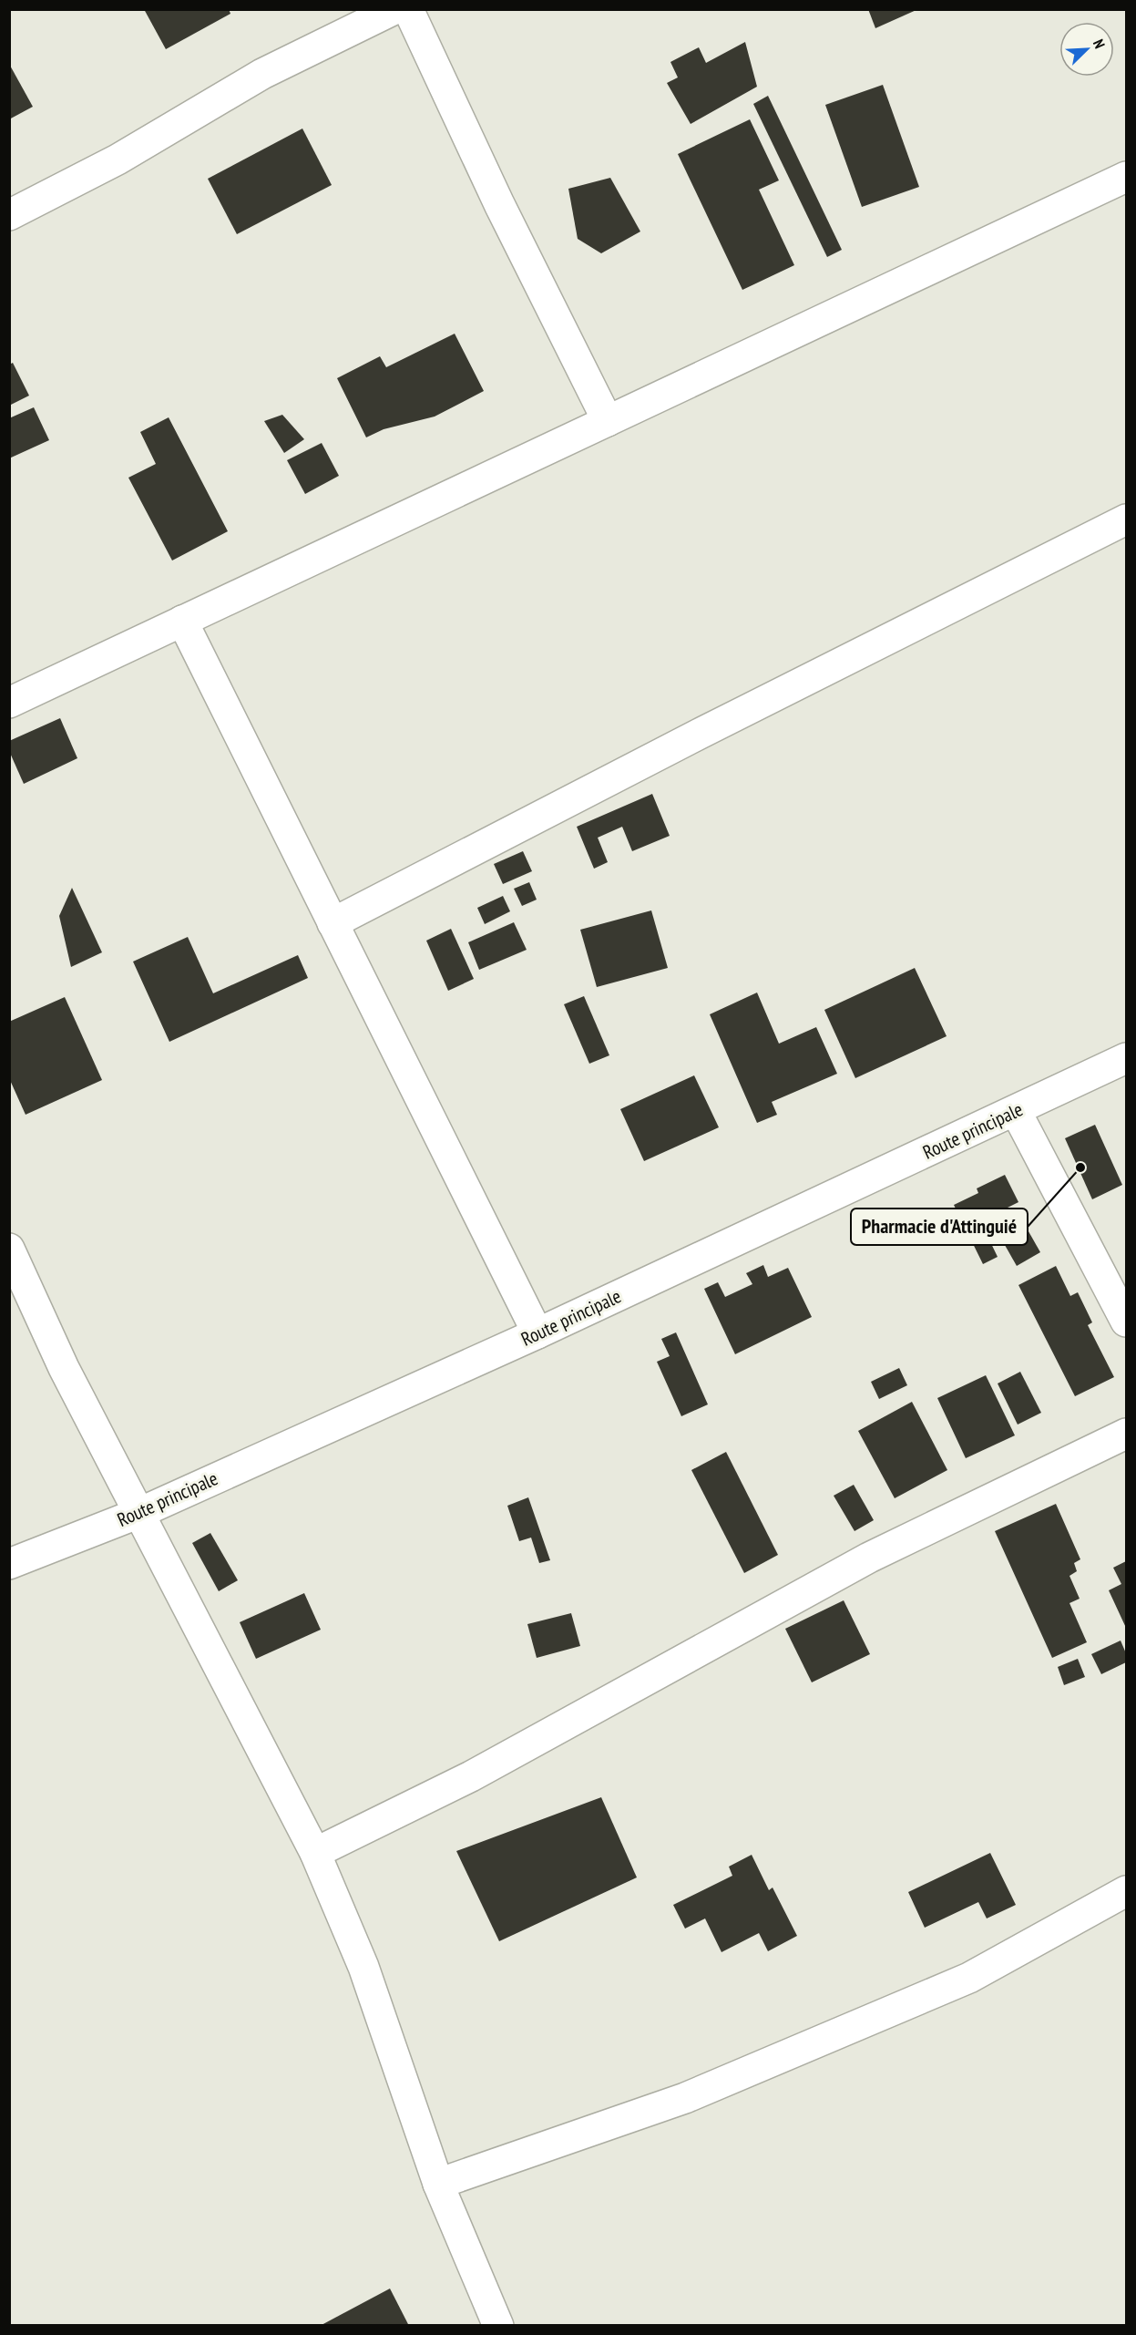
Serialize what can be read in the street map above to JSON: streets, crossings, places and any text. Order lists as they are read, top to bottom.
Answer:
{
  "streets": {
    "street": ["Route principale"]
  },
  "places": ["Pharmacie d'Attinguié"],
  "north": "top right"
}
